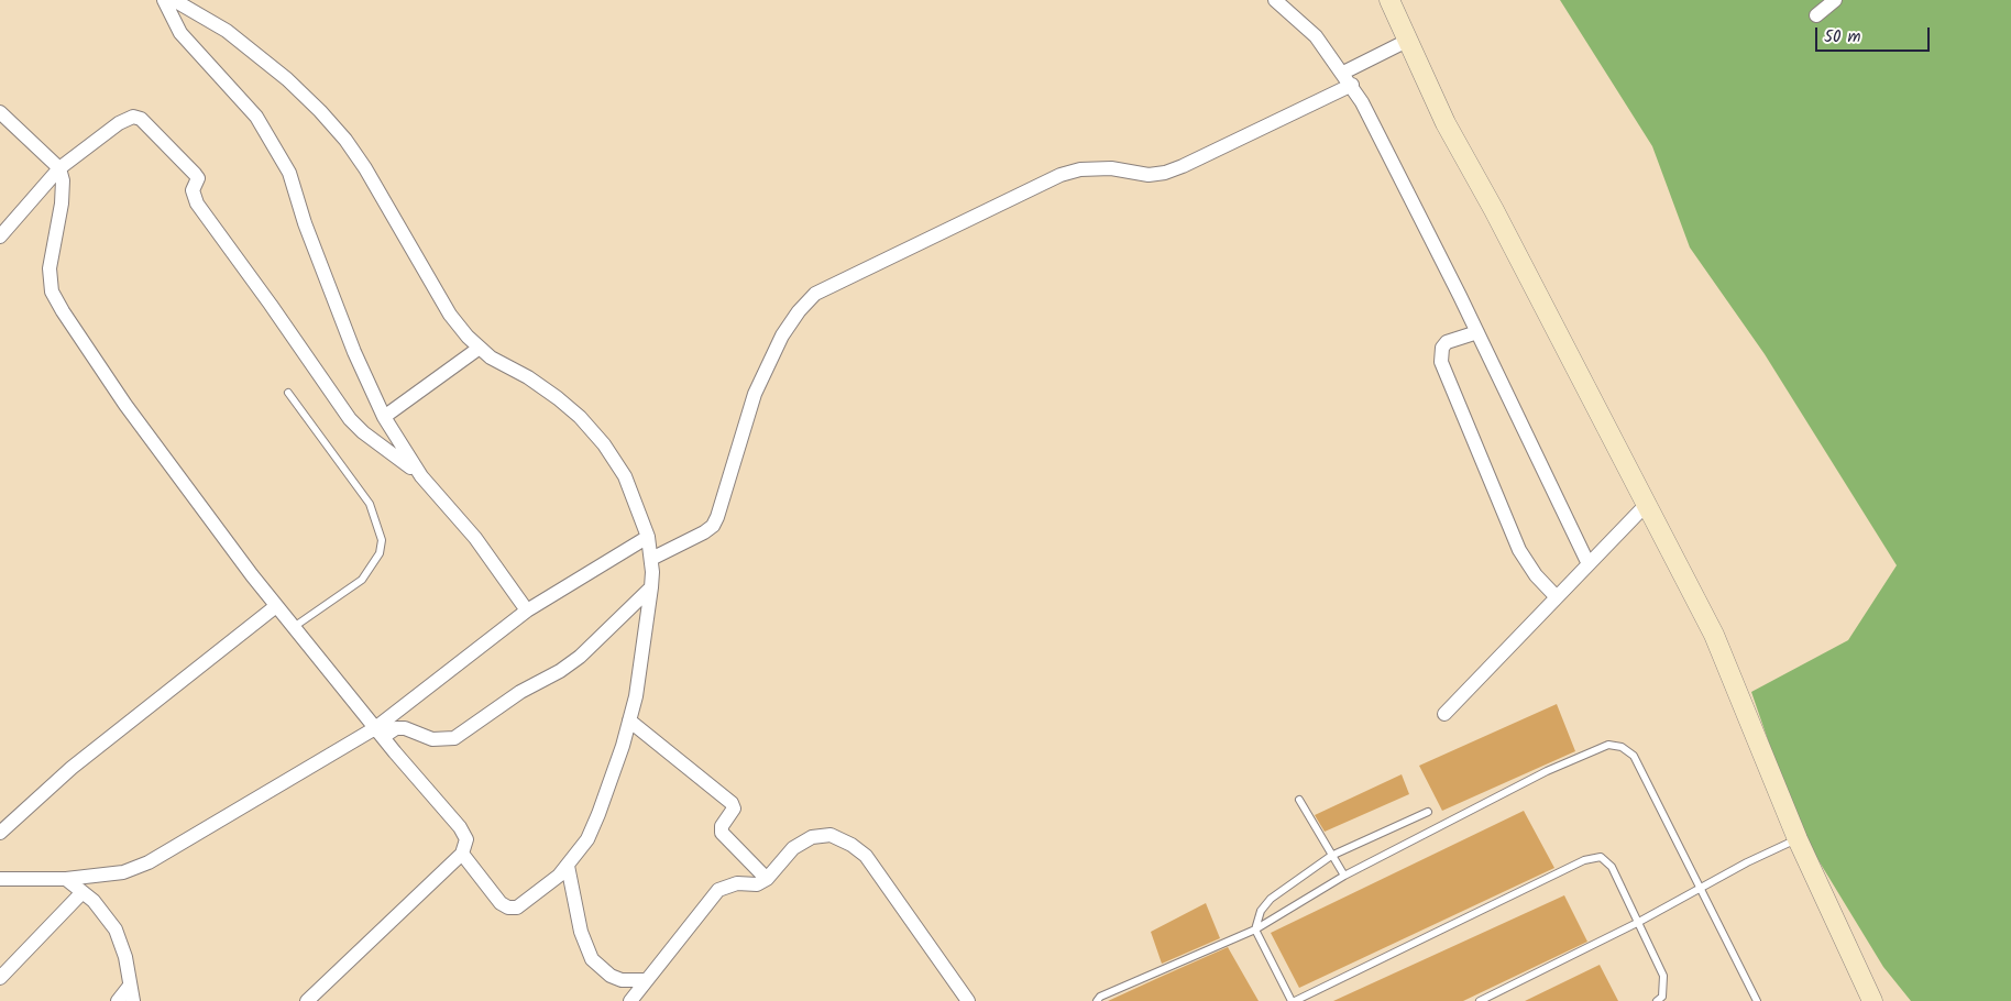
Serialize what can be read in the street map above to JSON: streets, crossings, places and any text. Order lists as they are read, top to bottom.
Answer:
{
  "scale_bar": "50 m"
}
